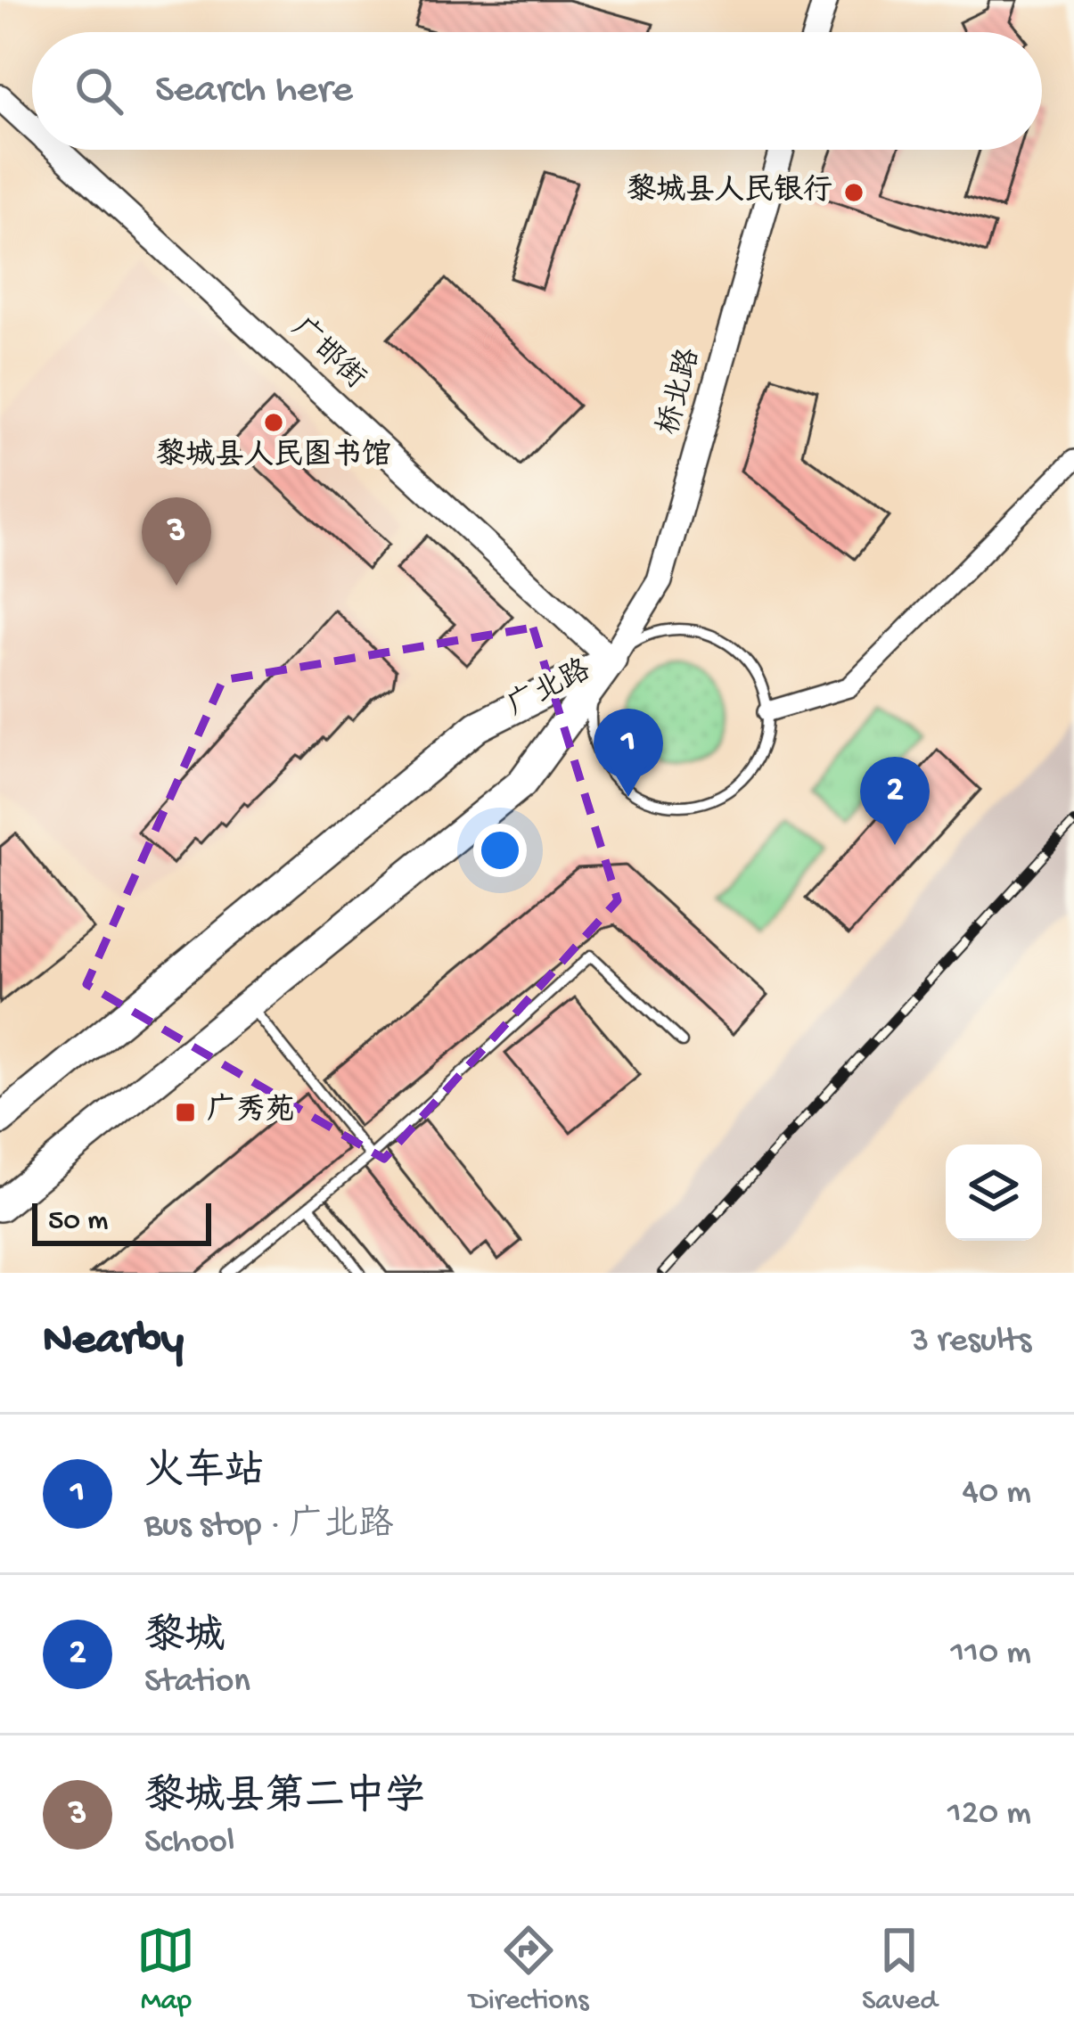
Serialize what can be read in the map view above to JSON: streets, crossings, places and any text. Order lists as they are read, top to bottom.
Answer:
{
  "streets": {
    "main road": ["广北路"],
    "street": ["广邯街", "桥北路"]
  },
  "crossings": [
    ["广邯街", "桥北路"],
    ["广邯街", "广北路"],
    ["桥北路", "广北路"]
  ],
  "places": {
    "other": ["黎城县人民银行", "黎城县人民图书馆"],
    "transit": ["广秀苑"]
  },
  "scale_bar": "50 m",
  "page": {
    "search": "Search here",
    "pins": ["3", "1", "2"],
    "scale": "50 m",
    "heading": ["Nearby", "3 results"],
    "list": [
      {
        "mark": "1",
        "name": "火车站",
        "note": "Bus stop · 广北路",
        "value": "40 m"
      },
      {
        "mark": "2",
        "name": "黎城",
        "note": "Station",
        "value": "110 m"
      },
      {
        "mark": "3",
        "name": "黎城县第二中学",
        "note": "School",
        "value": "120 m"
      }
    ],
    "nav": ["Map", "Directions", "Saved"]
  }
}
